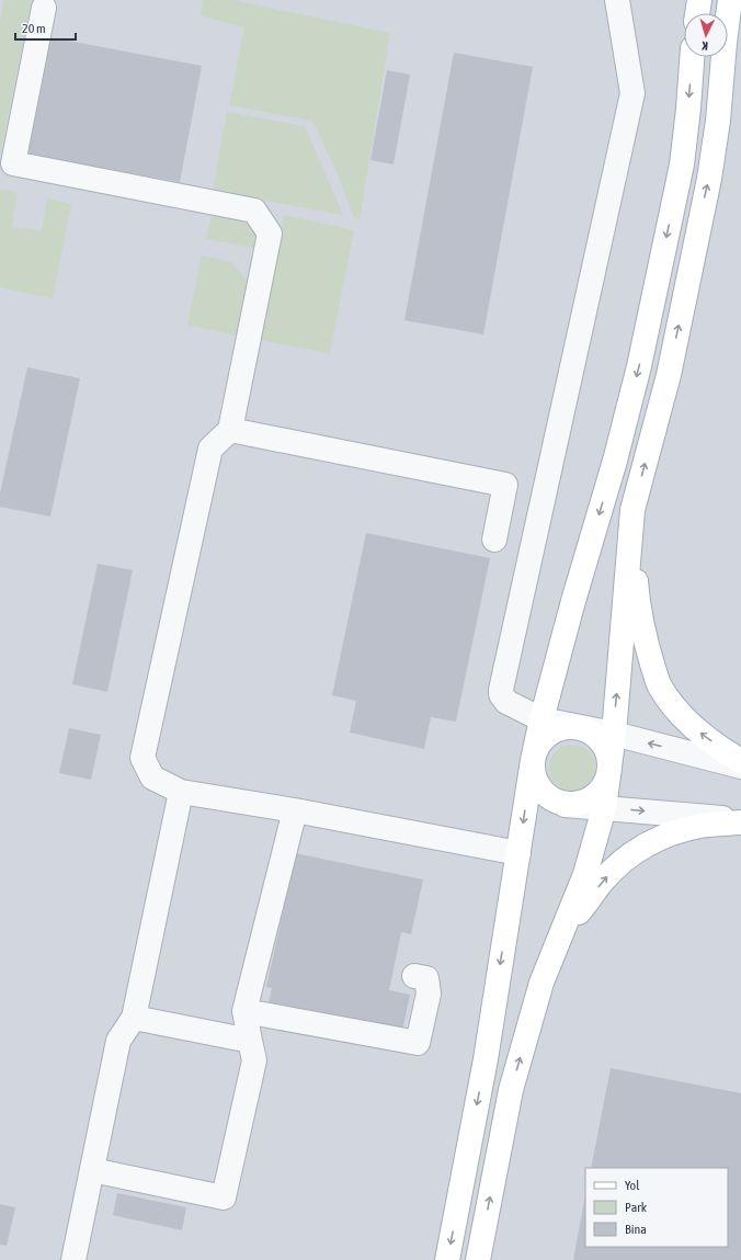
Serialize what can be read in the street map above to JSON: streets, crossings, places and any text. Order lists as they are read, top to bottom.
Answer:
{
  "legend": ["Yol", "Park", "Bina"],
  "scale_bar": "20 m",
  "north": "bottom"
}
